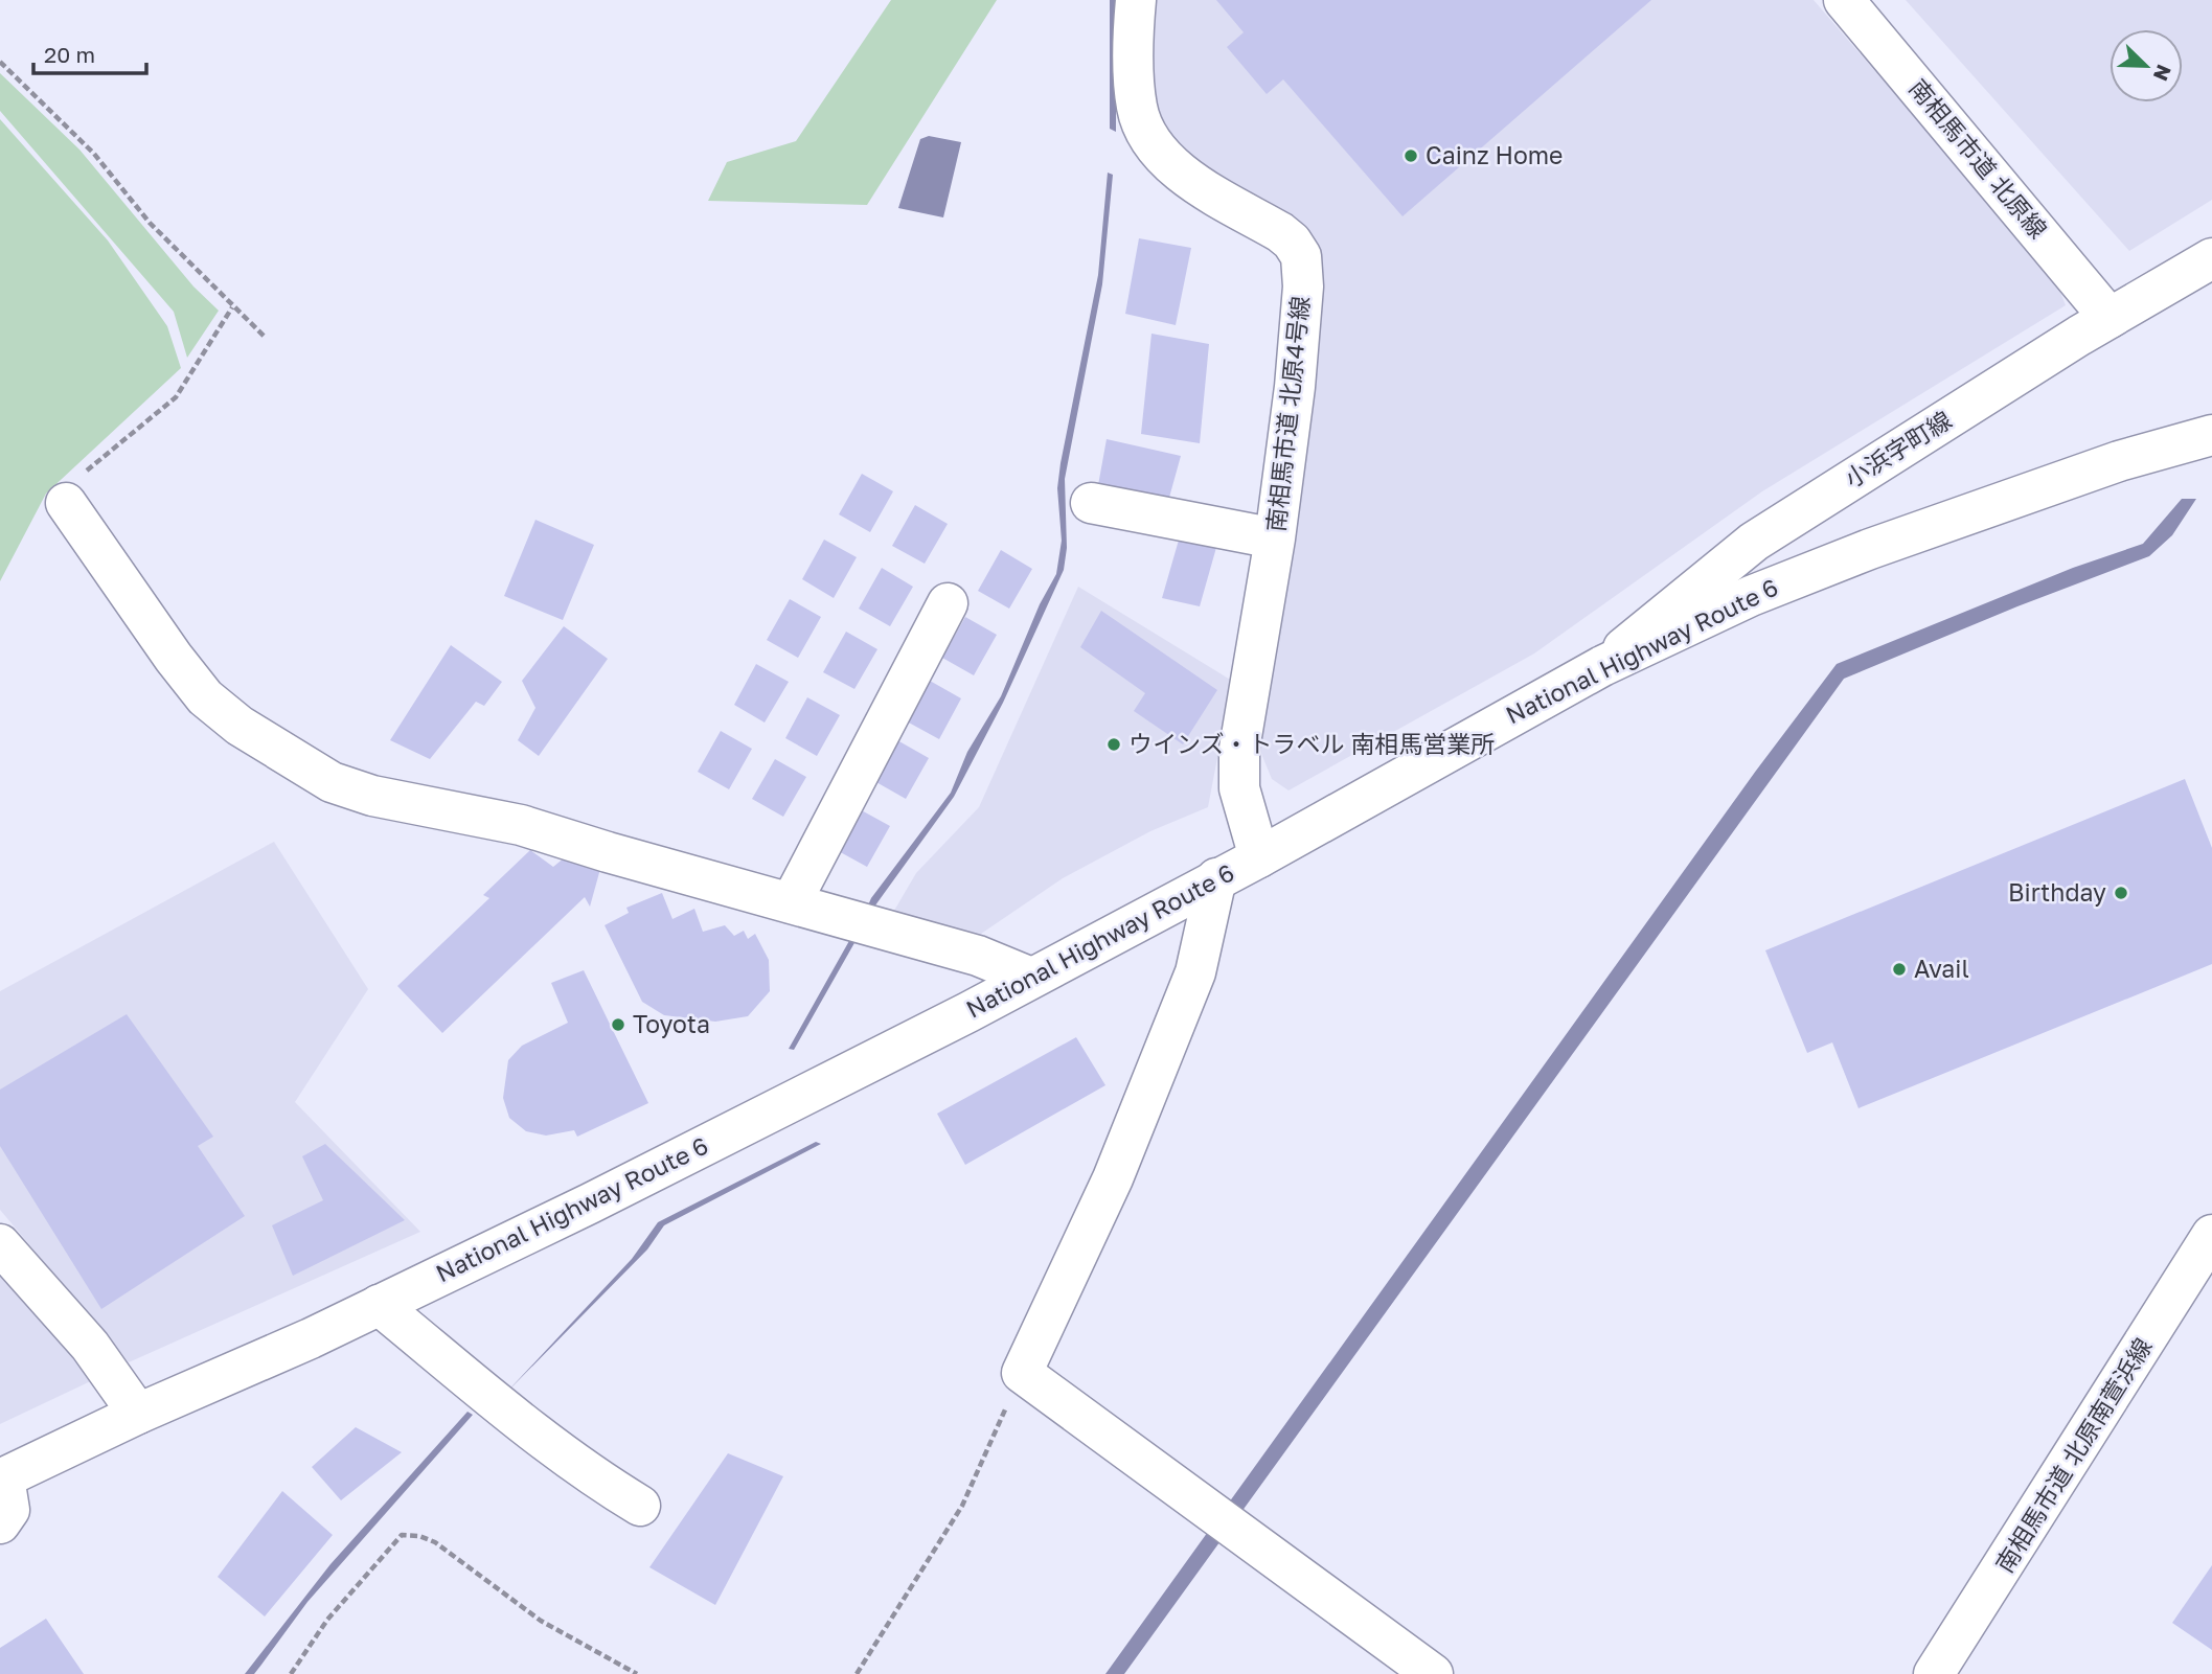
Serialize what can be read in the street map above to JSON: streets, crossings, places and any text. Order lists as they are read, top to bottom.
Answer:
{
  "streets": {
    "main road": [
      "南相馬市道 北原線",
      "南相馬市道 北原4号線",
      "小浜字町線",
      "National Highway Route 6",
      "南相馬市道 北原南萱浜線"
    ]
  },
  "crossings": [
    ["南相馬市道 北原線", "小浜字町線"],
    ["南相馬市道 北原4号線", "National Highway Route 6"],
    ["小浜字町線", "National Highway Route 6"]
  ],
  "places": [
    "Cainz Home",
    "ウインズ・トラベル 南相馬営業所",
    "Birthday",
    "Avail",
    "Toyota"
  ],
  "scale_bar": "20 m",
  "north": "bottom right"
}
